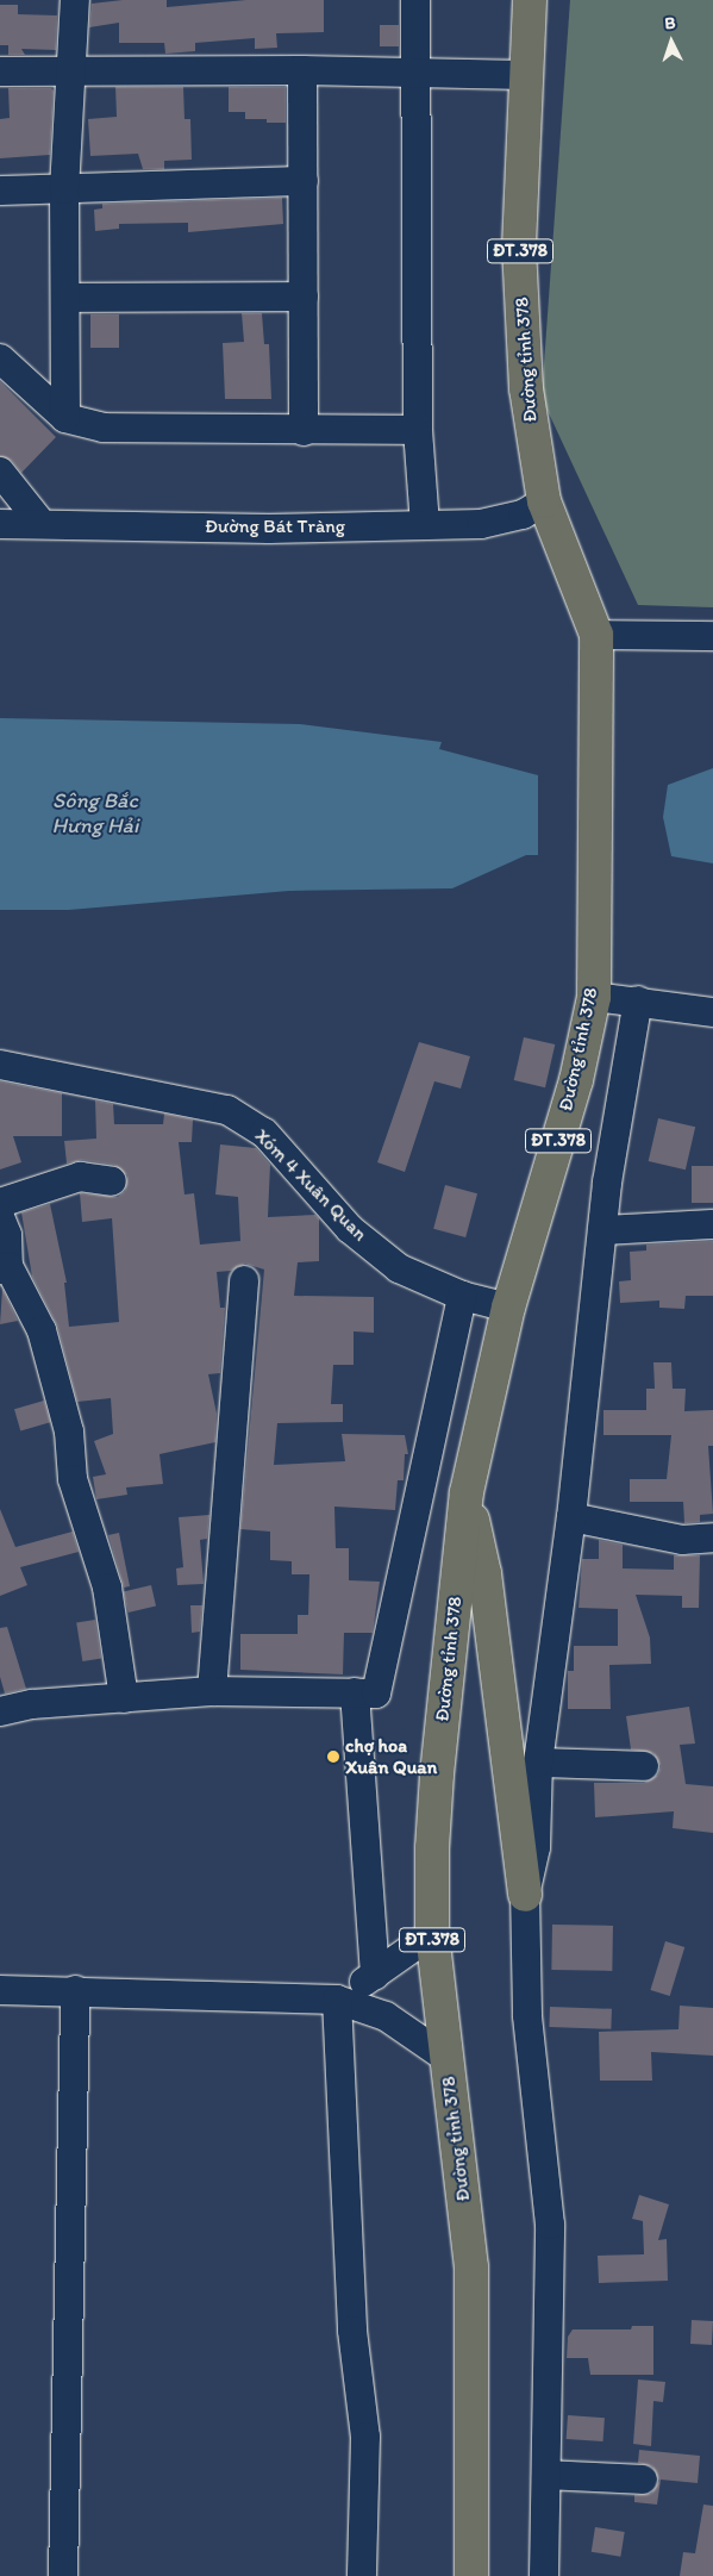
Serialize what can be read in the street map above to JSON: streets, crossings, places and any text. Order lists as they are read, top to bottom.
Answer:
{
  "streets": {
    "main road": ["ĐT.378", "Đường tỉnh 378"],
    "street": ["Đường Bát Tràng", "Xóm 4 Xuân Quan"]
  },
  "crossings": [
    ["Đường tỉnh 378", "Đường Bát Tràng"],
    ["Đường tỉnh 378", "Xóm 4 Xuân Quan"]
  ],
  "water": ["Sông Bắc Hưng Hải"],
  "places": ["chợ hoa Xuân Quan"],
  "north": "top"
}
